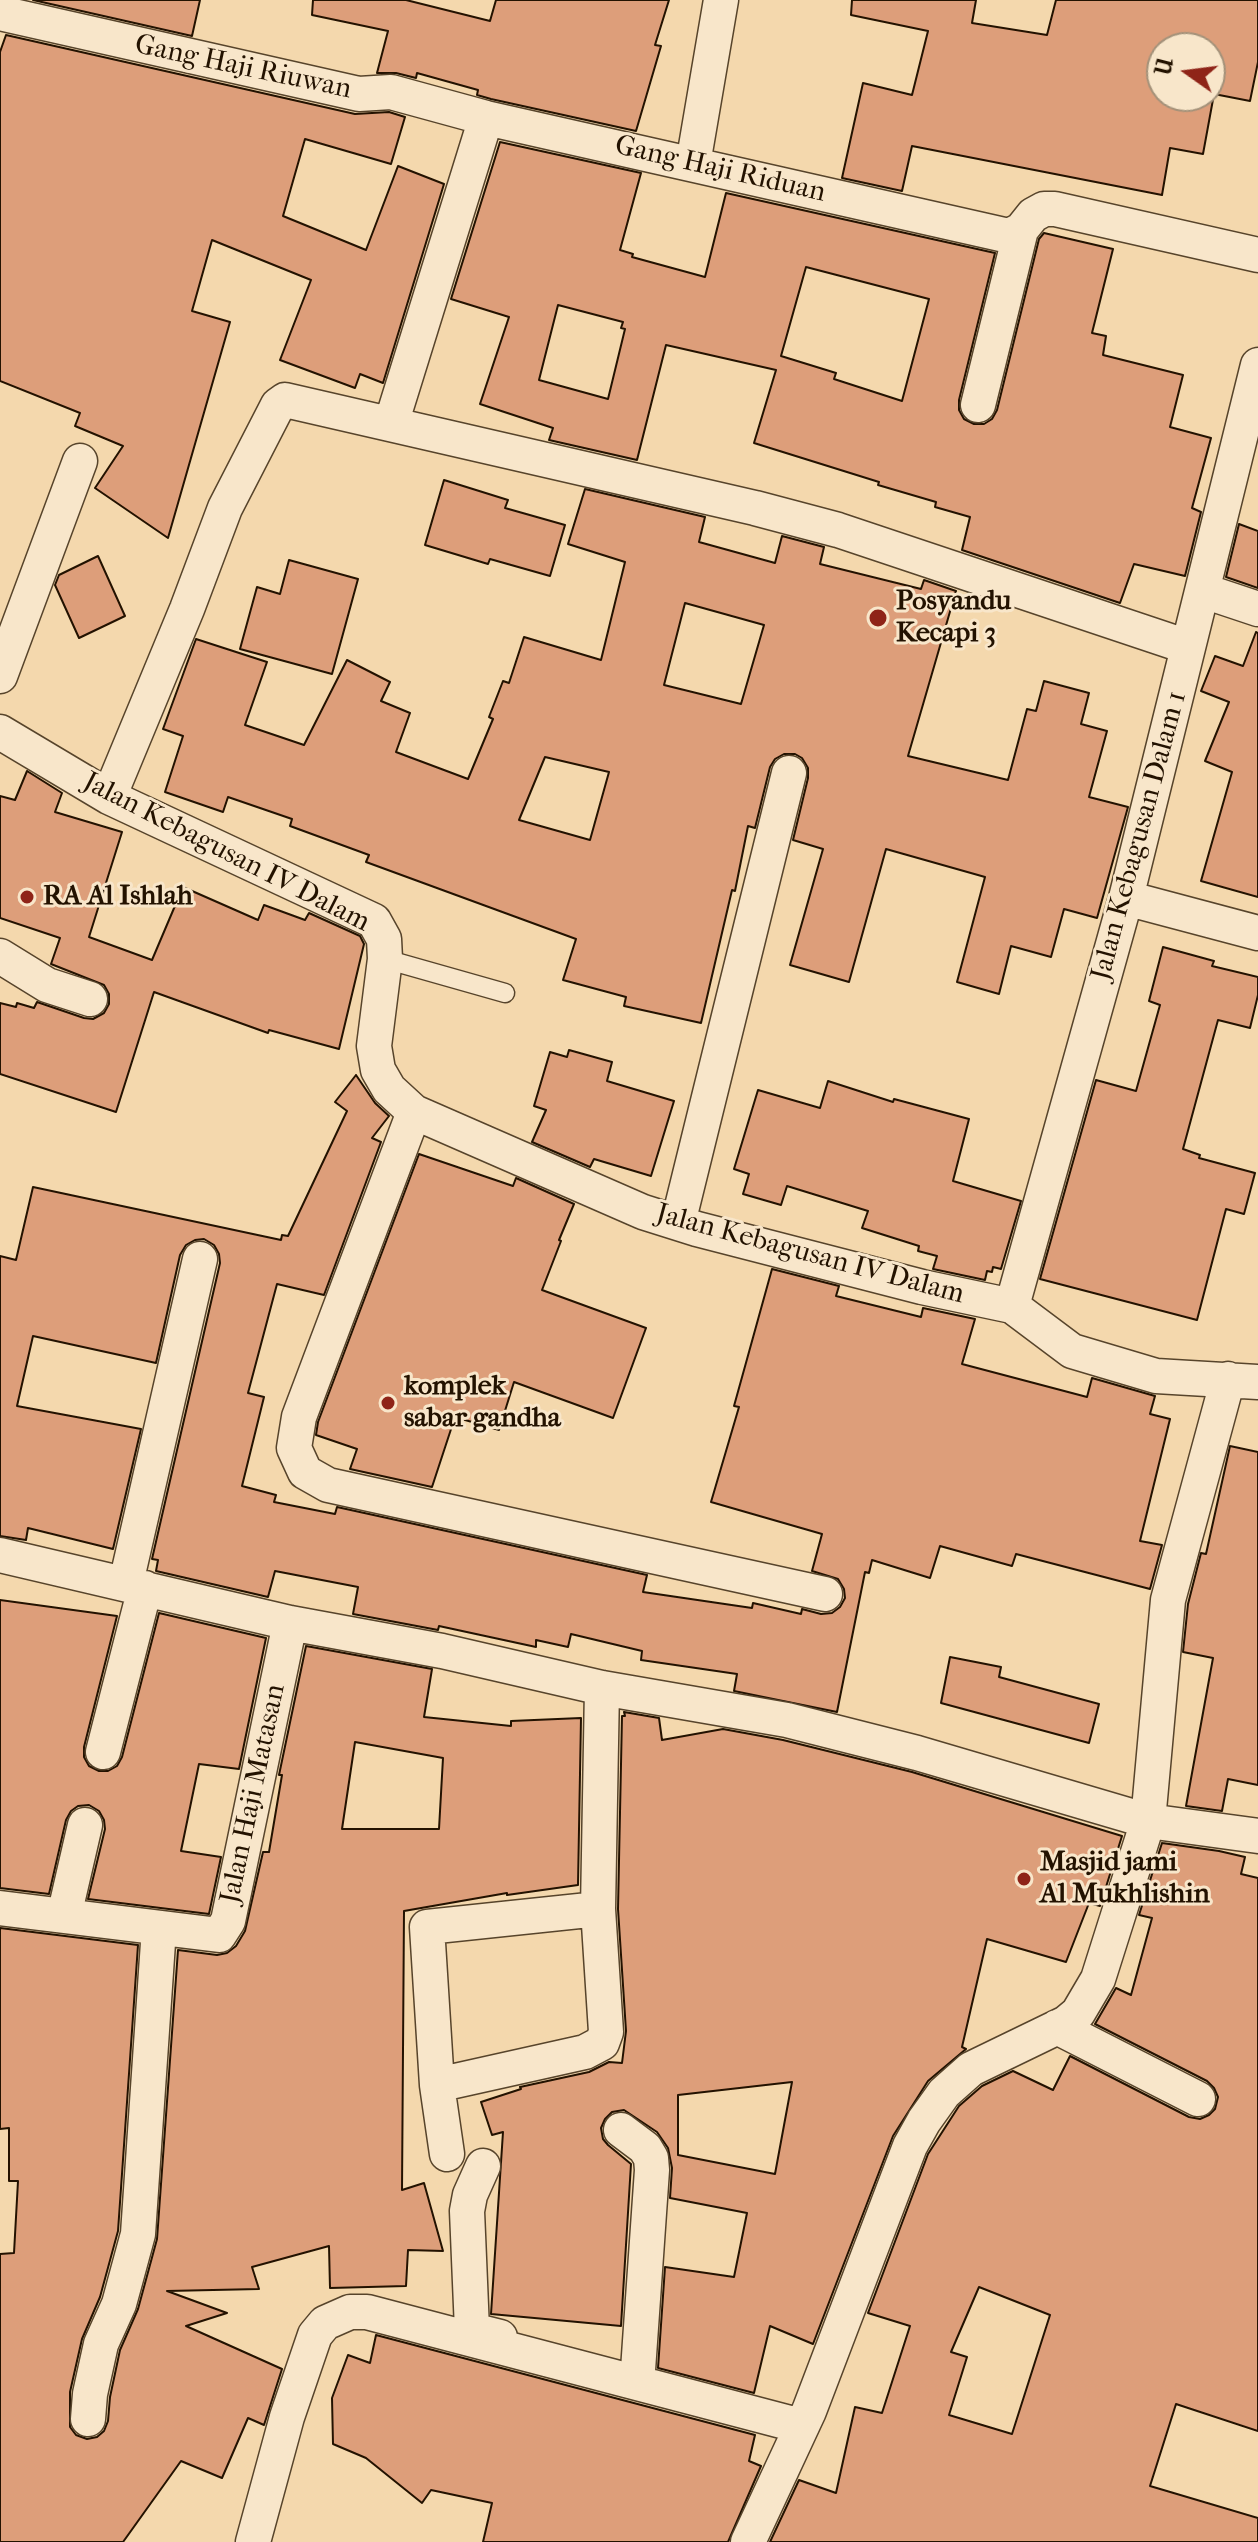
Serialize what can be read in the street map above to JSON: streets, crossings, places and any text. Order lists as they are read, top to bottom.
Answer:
{
  "streets": {
    "street": [
      "Gang Haji Riuwan",
      "Gang Haji Riduan",
      "Jalan Kebagusan Dalam 1",
      "Jalan Kebagusan IV Dalam",
      "Jalan Haji Matasan"
    ]
  },
  "crossings": [
    ["Gang Haji Riuwan", "Gang Haji Riduan"],
    ["Jalan Kebagusan Dalam 1", "Jalan Kebagusan IV Dalam"]
  ],
  "places": [
    "Posyandu Kecapi 3",
    "RA Al Ishlah",
    "komplek sabar gandha",
    "Masjid jami Al Mukhlishin"
  ],
  "north": "left"
}
